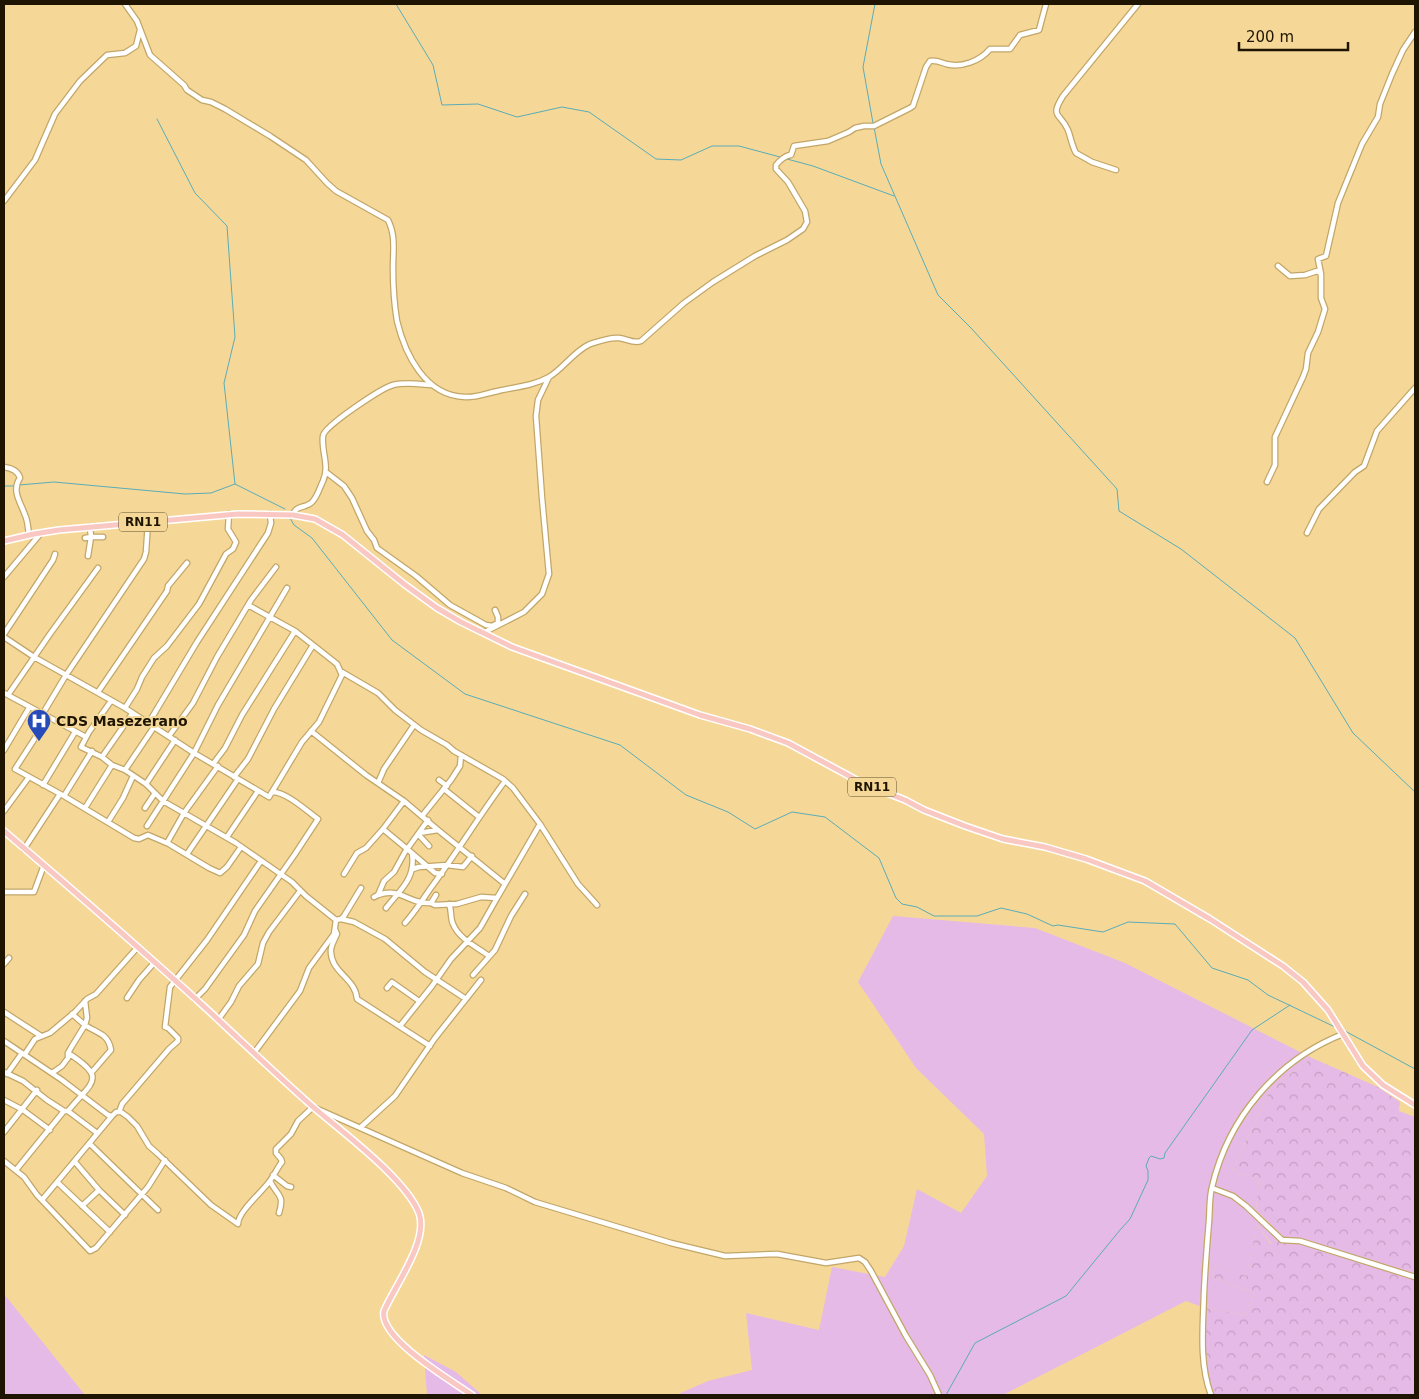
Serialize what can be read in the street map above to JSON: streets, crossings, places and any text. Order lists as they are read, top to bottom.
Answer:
{
  "streets": {
    "main road": ["RN11"]
  },
  "places": {
    "hospital": ["CDS Masezerano"]
  },
  "scale_bar": "200 m"
}
